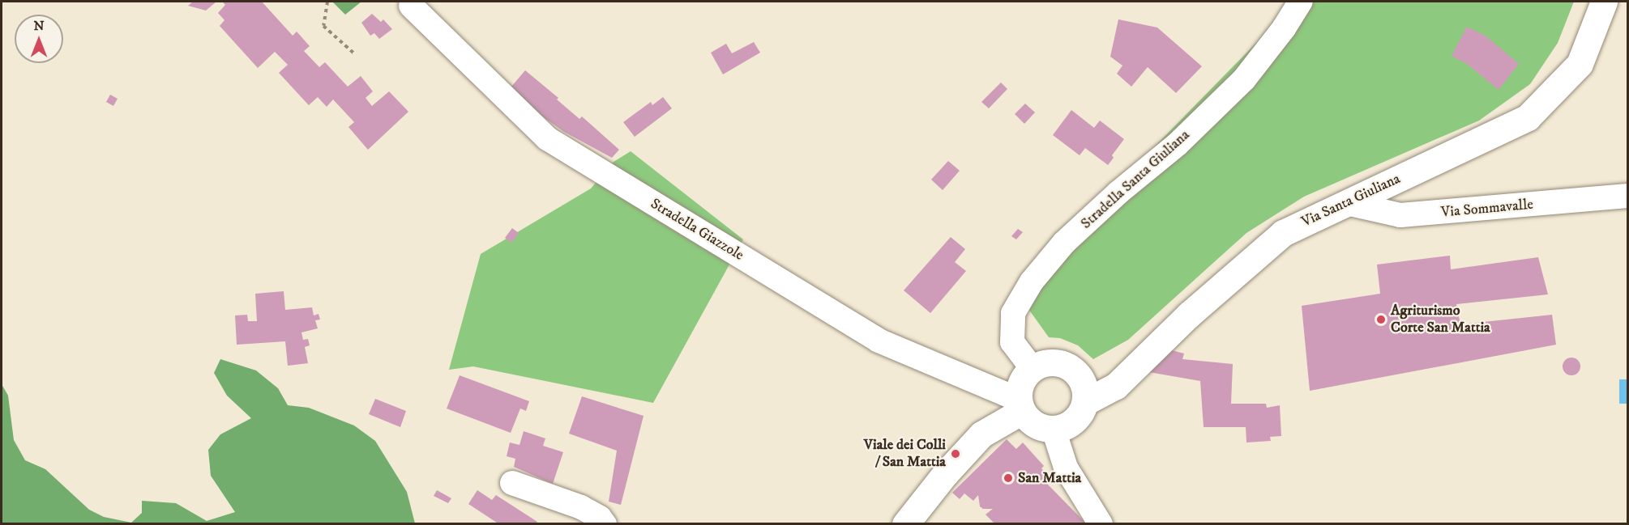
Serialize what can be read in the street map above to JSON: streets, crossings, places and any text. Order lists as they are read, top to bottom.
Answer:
{
  "streets": {
    "street": [
      "Stradella Santa Giuliana",
      "Via Santa Giuliana",
      "Via Sommavalle",
      "Stradella Giazzole"
    ]
  },
  "crossings": [
    ["Stradella Santa Giuliana", "Via Santa Giuliana"],
    ["Stradella Santa Giuliana", "Stradella Giazzole"],
    ["Via Santa Giuliana", "Via Sommavalle"],
    ["Via Santa Giuliana", "Stradella Giazzole"]
  ],
  "places": ["Agriturismo Corte San Mattia", "Viale dei Colli / San Mattia", "San Mattia"],
  "north": "top"
}
